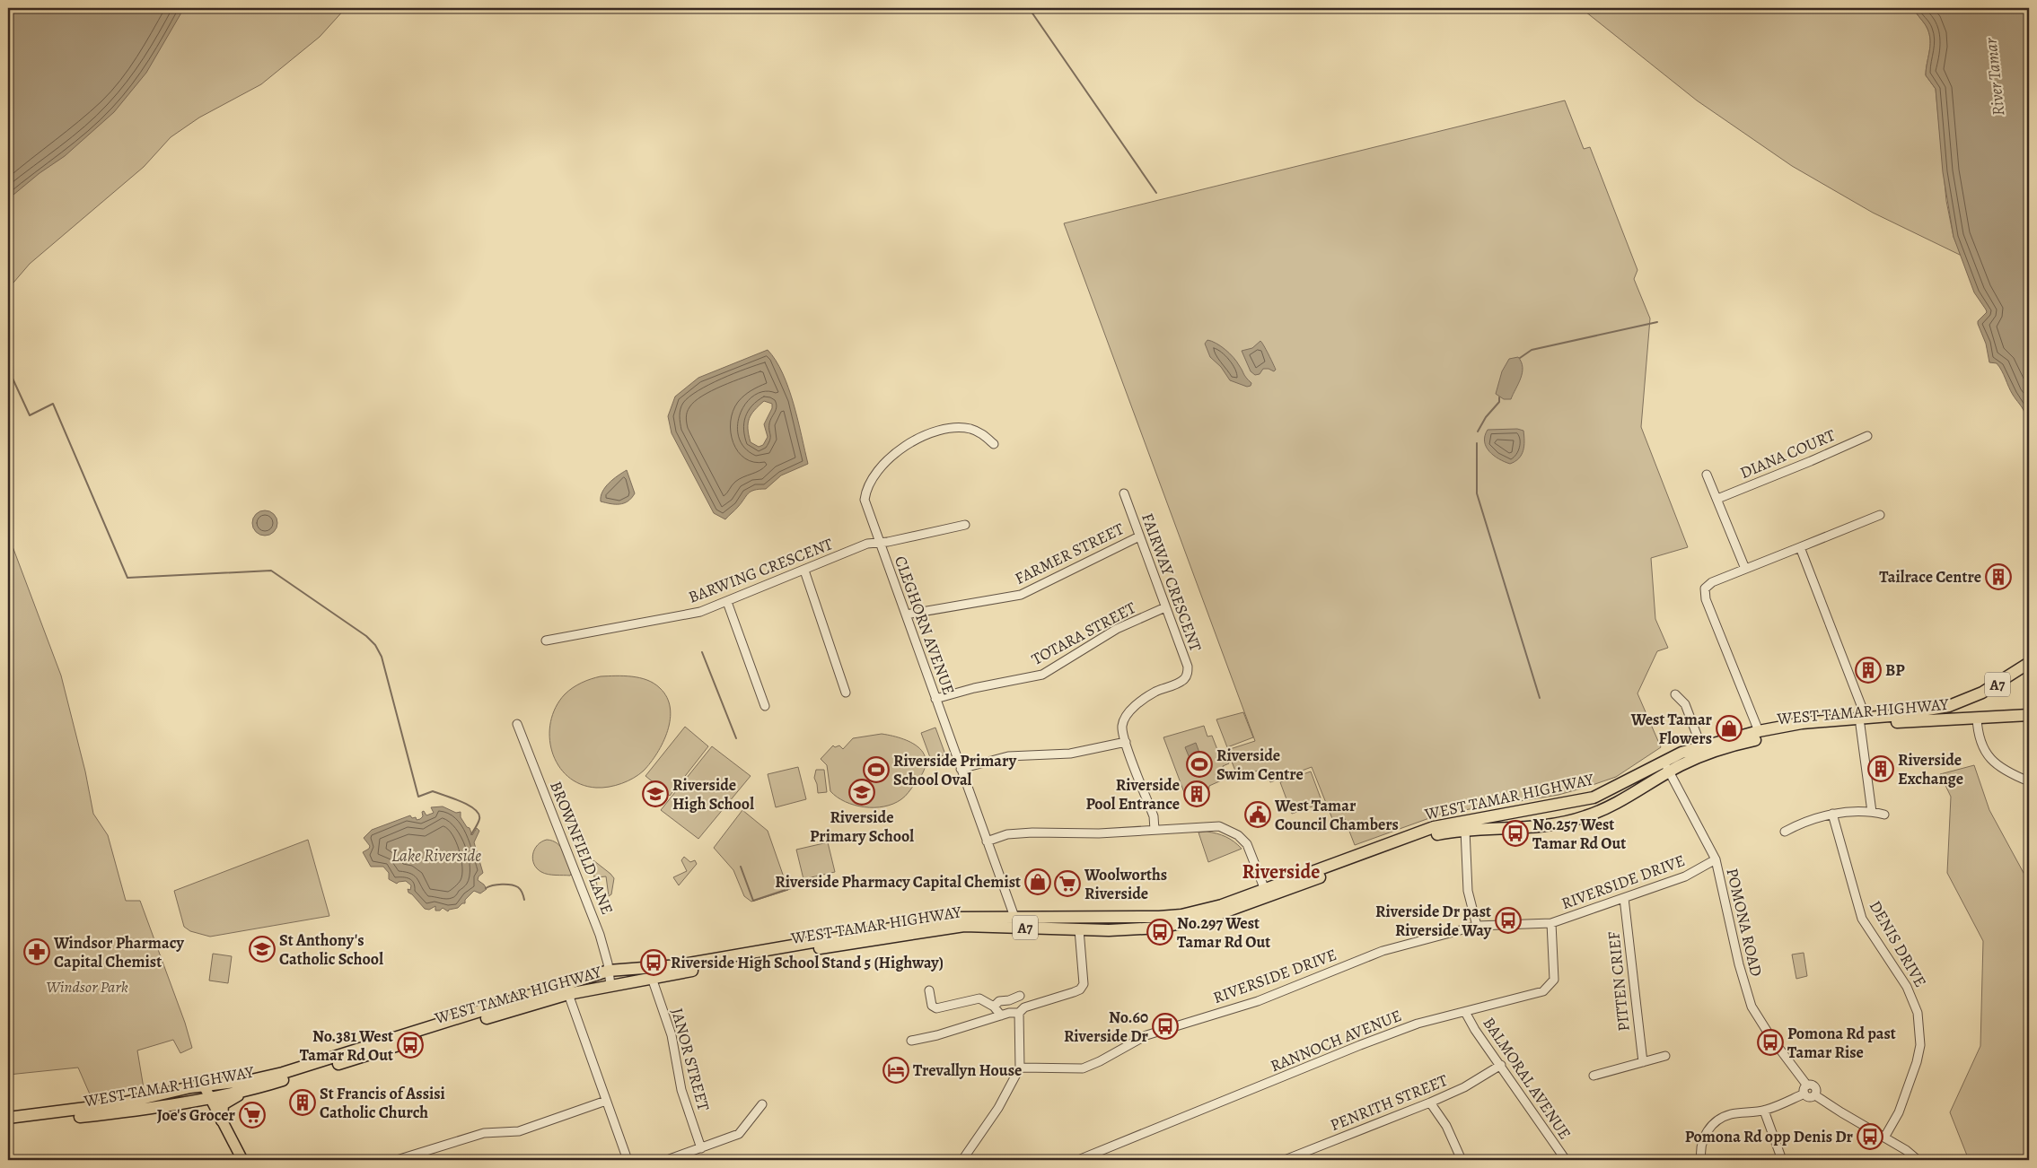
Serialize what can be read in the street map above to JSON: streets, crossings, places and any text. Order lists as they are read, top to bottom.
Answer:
{
  "streets": {
    "highway": ["A7", "WEST TAMAR HIGHWAY"],
    "street": [
      "DIANA COURT",
      "FARMER STREET",
      "BARWING CRESCENT",
      "FAIRWAY CRESCENT",
      "CLEGHORN AVENUE",
      "TOTARA STREET",
      "BROWNFIELD LANE",
      "RIVERSIDE DRIVE",
      "POMONA ROAD",
      "DENIS DRIVE",
      "PITTEN CRIEF",
      "RANNOCH AVENUE",
      "JANOR STREET",
      "BALMORAL AVENUE",
      "PENRITH STREET"
    ]
  },
  "crossings": [
    ["FARMER STREET", "FAIRWAY CRESCENT"],
    ["FARMER STREET", "CLEGHORN AVENUE"],
    ["BARWING CRESCENT", "CLEGHORN AVENUE"],
    ["FAIRWAY CRESCENT", "TOTARA STREET"],
    ["CLEGHORN AVENUE", "TOTARA STREET"],
    ["CLEGHORN AVENUE", "WEST TAMAR HIGHWAY"],
    ["A7", "WEST TAMAR HIGHWAY"],
    ["WEST TAMAR HIGHWAY", "BROWNFIELD LANE"],
    ["WEST TAMAR HIGHWAY", "POMONA ROAD"],
    ["WEST TAMAR HIGHWAY", "JANOR STREET"],
    ["RIVERSIDE DRIVE", "POMONA ROAD"],
    ["RIVERSIDE DRIVE", "PITTEN CRIEF"],
    ["RIVERSIDE DRIVE", "RANNOCH AVENUE"],
    ["RANNOCH AVENUE", "BALMORAL AVENUE"],
    ["BALMORAL AVENUE", "PENRITH STREET"]
  ],
  "districts": ["Riverside"],
  "water": ["River Tamar", "Lake Riverside"],
  "parks": ["Windsor Park"],
  "places": {
    "building": [
      "Tailrace Centre",
      "BP",
      "Riverside Exchange",
      "Riverside Pool Entrance",
      "St Francis of Assisi Catholic Church"
    ],
    "shop": ["West Tamar Flowers", "Riverside Pharmacy Capital Chemist"],
    "sports": ["Riverside Swim Centre", "Riverside Primary School Oval"],
    "school or university": ["Riverside Primary School", "Riverside High School", "St Anthony's Catholic School"],
    "public building": ["West Tamar Council Chambers"],
    "bus stop": [
      "No.257 West Tamar Rd Out",
      "Riverside Dr past Riverside Way",
      "No.297 West Tamar Rd Out",
      "Riverside High School Stand 5 (Highway)",
      "No.60 Riverside Dr",
      "Pomona Rd past Tamar Rise",
      "No.381 West Tamar Rd Out",
      "Pomona Rd opp Denis Dr"
    ],
    "supermarket": ["Woolworths Riverside", "Joe's Grocer"],
    "pharmacy": ["Windsor Pharmacy Capital Chemist"],
    "hotel": ["Trevallyn House"]
  }
}
